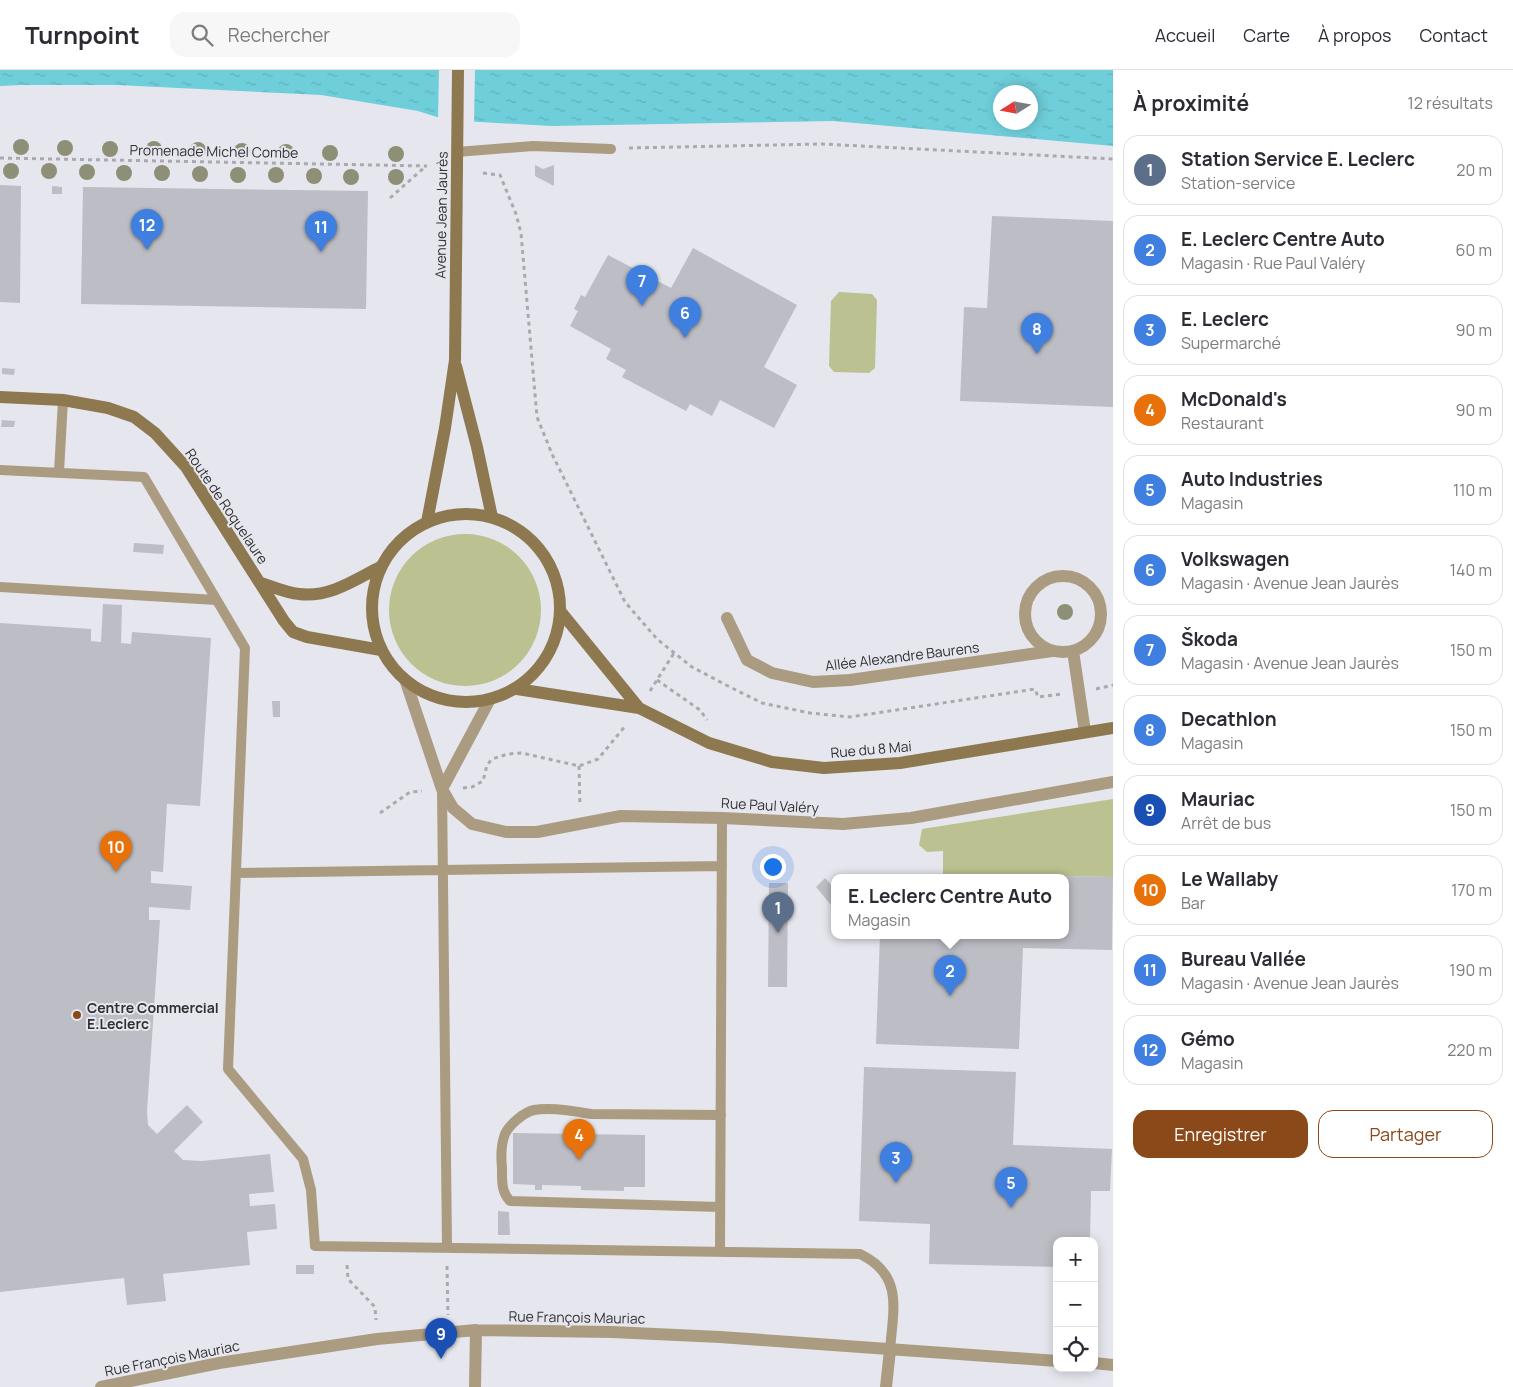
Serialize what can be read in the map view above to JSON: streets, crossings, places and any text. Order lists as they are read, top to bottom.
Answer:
{
  "streets": {
    "street": [
      "Avenue Jean Jaurès",
      "Route de Roquelaure",
      "Allée Alexandre Baurens",
      "Rue du 8 Mai",
      "Rue Paul Valéry",
      "Rue François Mauriac"
    ],
    "path": ["Promenade Michel Combe"]
  },
  "places": ["Centre Commercial E.Leclerc"],
  "north": "left",
  "page": {
    "header": "Turnpoint",
    "search": "Rechercher",
    "nav": [
      "Accueil",
      "Carte",
      "À propos",
      "Contact"
    ],
    "heading": ["À proximité", "12 résultats"],
    "list": [
      {
        "mark": "1",
        "name": "Station Service E. Leclerc",
        "note": "Station-service",
        "value": "20 m"
      },
      {
        "mark": "2",
        "name": "E. Leclerc Centre Auto",
        "note": "Magasin · Rue Paul Valéry",
        "value": "60 m"
      },
      {
        "mark": "3",
        "name": "E. Leclerc",
        "note": "Supermarché",
        "value": "90 m"
      },
      {
        "mark": "4",
        "name": "McDonald's",
        "note": "Restaurant",
        "value": "90 m"
      },
      {
        "mark": "5",
        "name": "Auto Industries",
        "note": "Magasin",
        "value": "110 m"
      },
      {
        "mark": "6",
        "name": "Volkswagen",
        "note": "Magasin · Avenue Jean Jaurès",
        "value": "140 m"
      },
      {
        "mark": "7",
        "name": "Škoda",
        "note": "Magasin · Avenue Jean Jaurès",
        "value": "150 m"
      },
      {
        "mark": "8",
        "name": "Decathlon",
        "note": "Magasin",
        "value": "150 m"
      },
      {
        "mark": "9",
        "name": "Mauriac",
        "note": "Arrêt de bus",
        "value": "150 m"
      },
      {
        "mark": "10",
        "name": "Le Wallaby",
        "note": "Bar",
        "value": "170 m"
      },
      {
        "mark": "11",
        "name": "Bureau Vallée",
        "note": "Magasin · Avenue Jean Jaurès",
        "value": "190 m"
      },
      {
        "mark": "12",
        "name": "Gémo",
        "note": "Magasin",
        "value": "220 m"
      }
    ],
    "pins": [
      "12",
      "11",
      "7",
      "6",
      "8",
      "10",
      "1",
      "2",
      "4",
      "3",
      "5",
      "9"
    ],
    "popup": ["E. Leclerc Centre Auto", "Magasin"],
    "buttons": ["Enregistrer", "Partager"],
    "map_buttons": ["+", "−"]
  }
}
